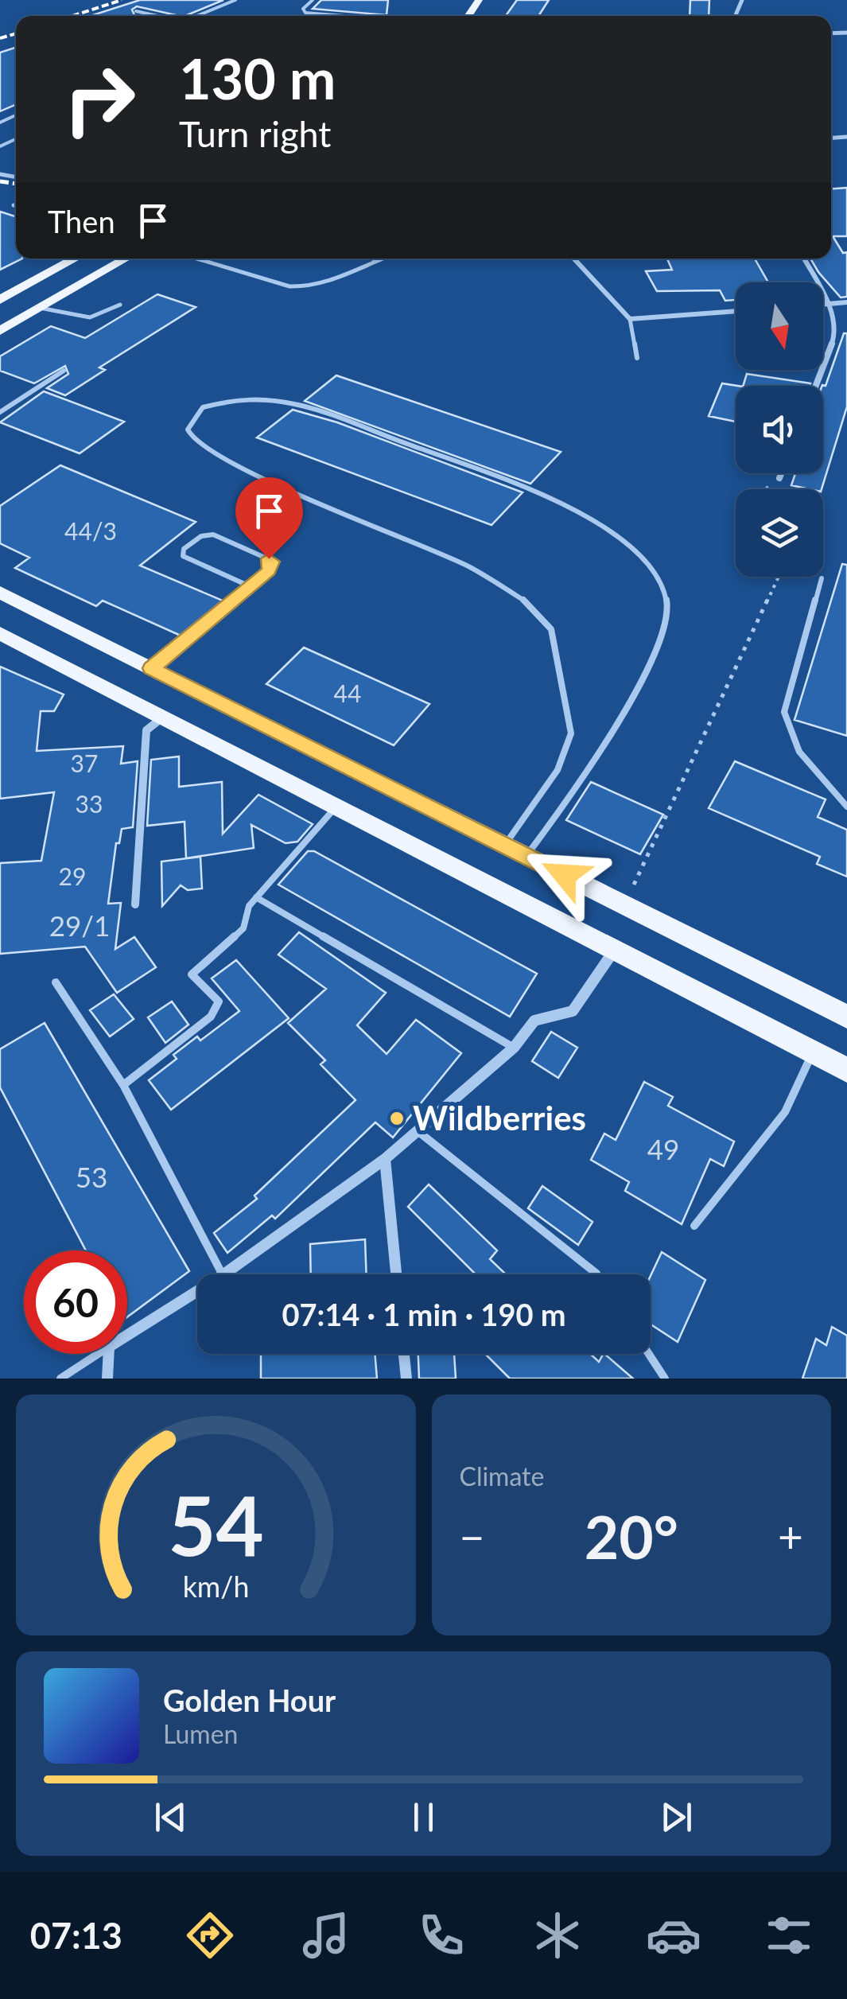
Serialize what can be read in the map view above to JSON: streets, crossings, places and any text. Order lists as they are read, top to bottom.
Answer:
{
  "places": ["Wildberries"],
  "house_numbers": [
    "44/3",
    "44",
    "37",
    "33",
    "29",
    "29/1",
    "49",
    "53"
  ],
  "north": "bottom",
  "page": {
    "turn": ["130 m", "Turn right"],
    "then": "Then",
    "limit": "60",
    "trip": "07:14 · 1 min · 190 m",
    "tile": "Climate",
    "heat": ["−", "20°", "+"],
    "song": ["Golden Hour", "Lumen"],
    "tabs": "07:13",
    "gauge": ["54", "km/h"]
  }
}
